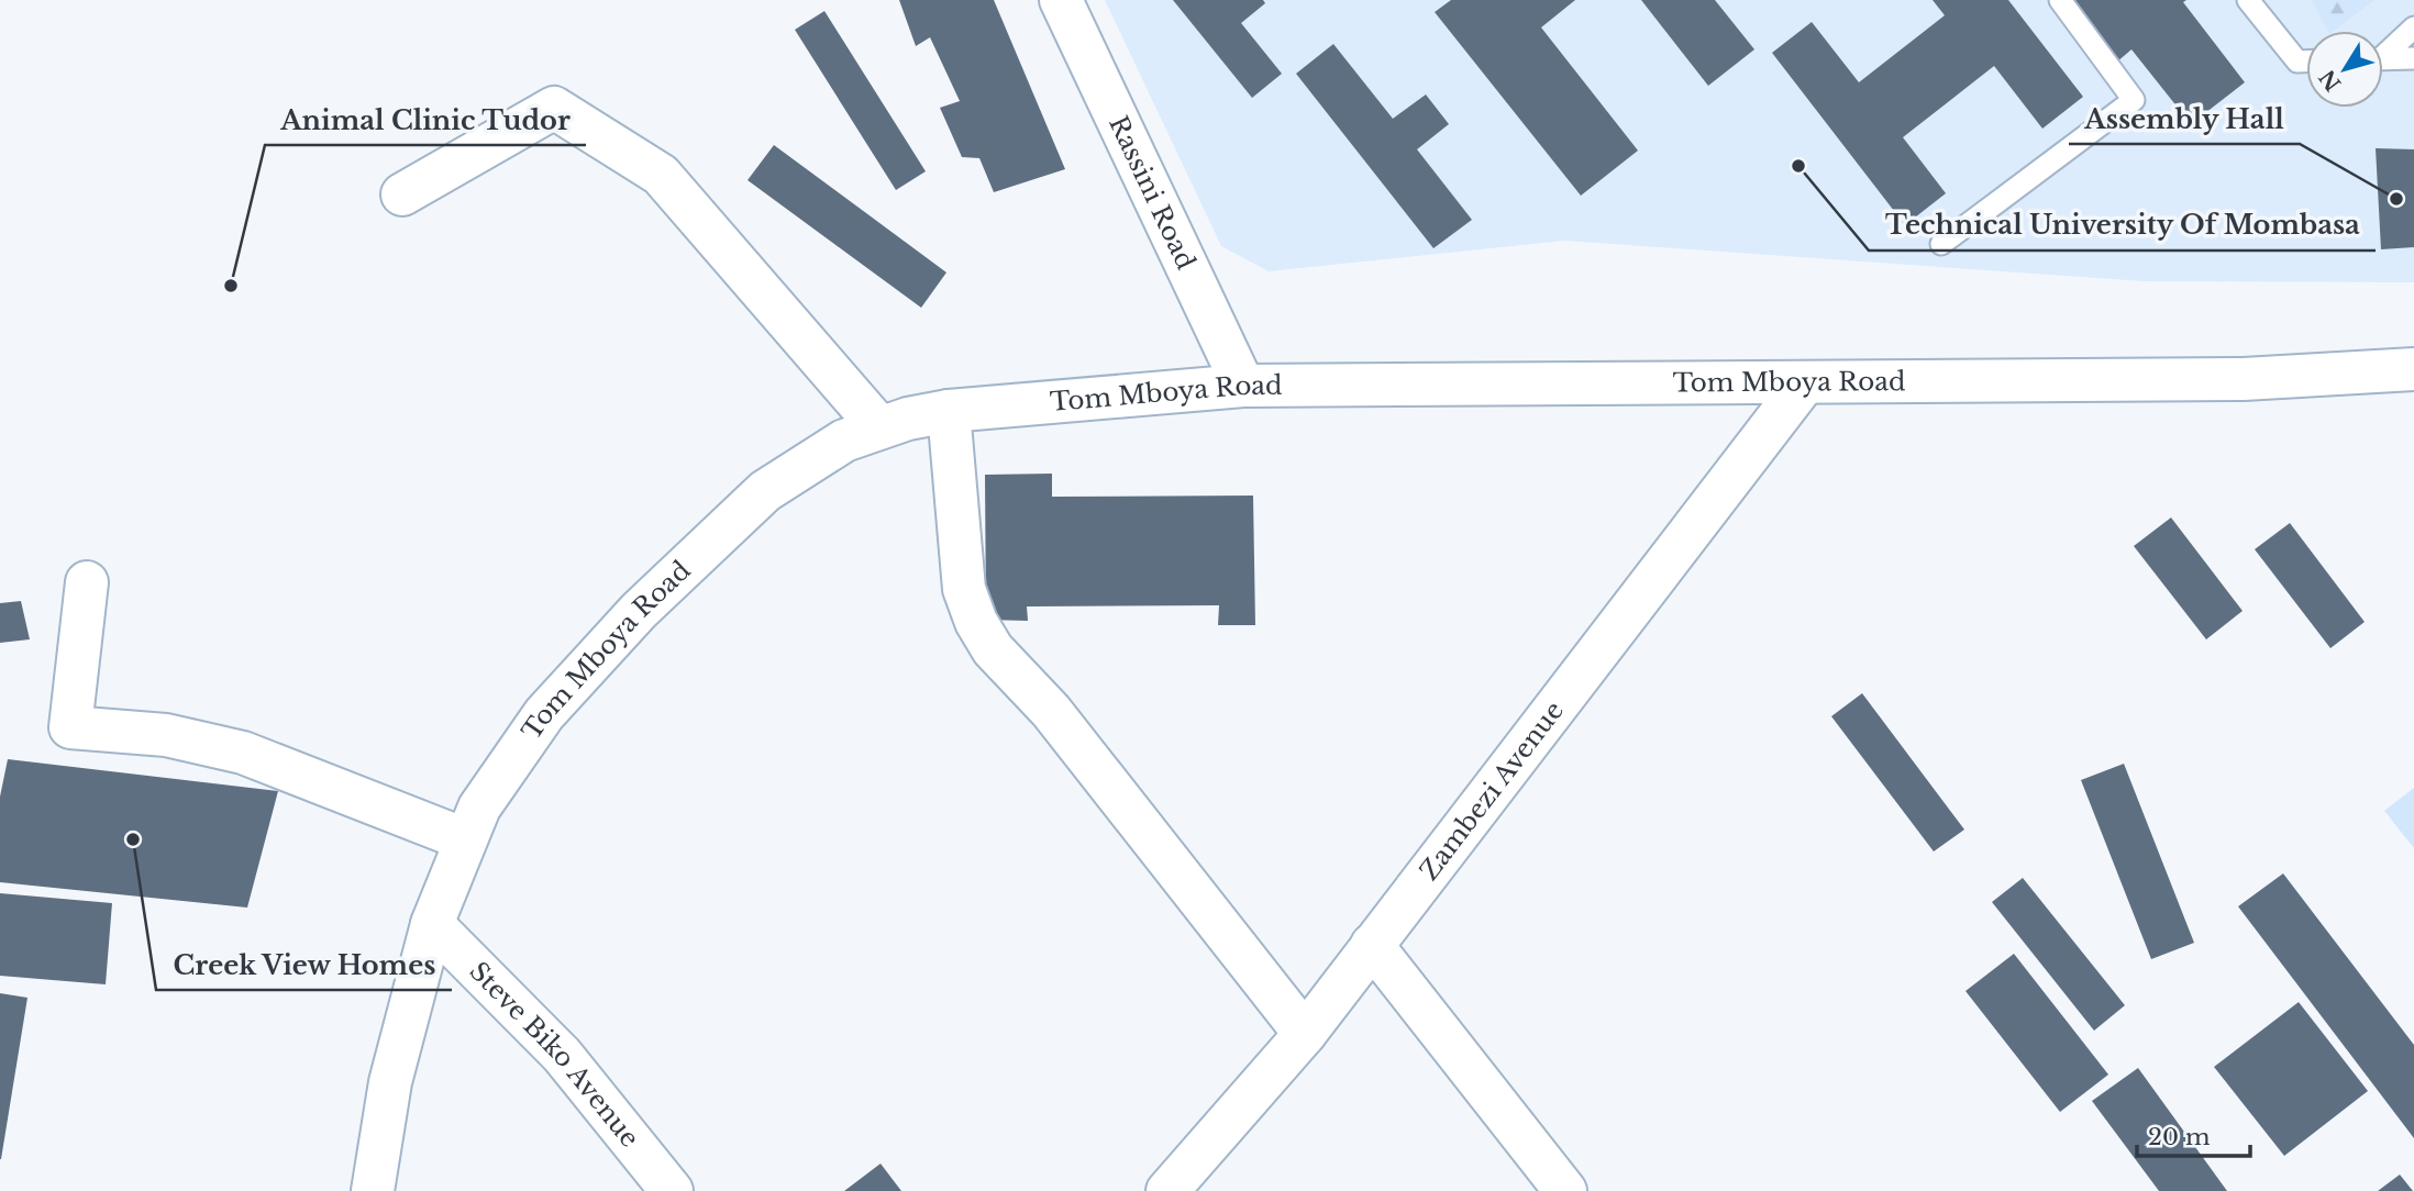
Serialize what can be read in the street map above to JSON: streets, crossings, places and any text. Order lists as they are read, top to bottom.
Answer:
{
  "streets": {
    "street": [
      "Rassini Road",
      "Tom Mboya Road",
      "Zambezi Avenue",
      "Steve Biko Avenue"
    ]
  },
  "crossings": [
    ["Rassini Road", "Tom Mboya Road"],
    ["Tom Mboya Road", "Zambezi Avenue"],
    ["Tom Mboya Road", "Steve Biko Avenue"]
  ],
  "places": [
    "Technical University Of Mombasa",
    "Assembly Hall",
    "Animal Clinic Tudor",
    "Creek View Homes"
  ],
  "scale_bar": "20 m",
  "north": "bottom left"
}
